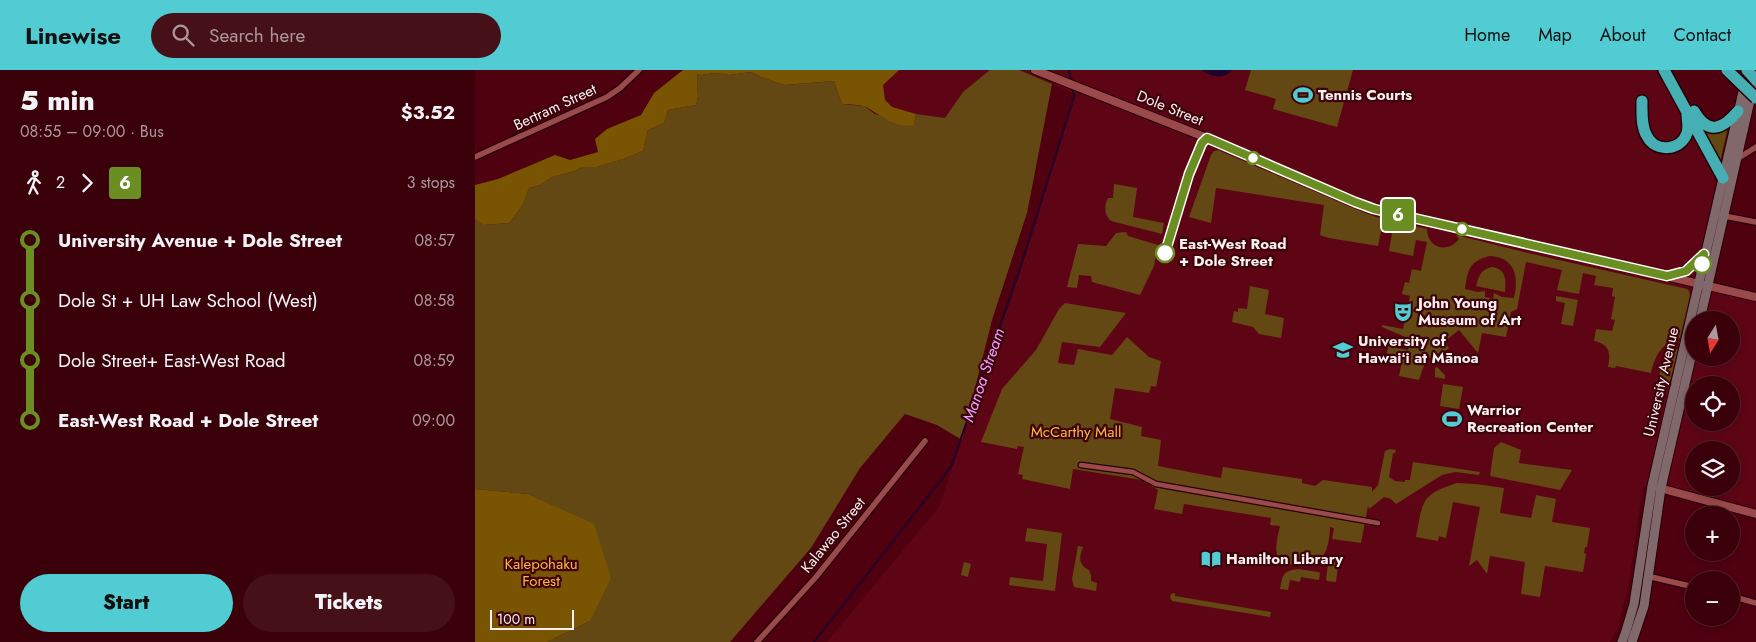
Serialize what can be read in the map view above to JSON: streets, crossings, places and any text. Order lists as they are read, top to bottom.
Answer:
{
  "streets": {
    "main road": ["University Avenue"],
    "street": ["Bertram Street", "Dole Street", "Kalawao Street"]
  },
  "crossings": [
    ["Dole Street", "University Avenue"]
  ],
  "water": ["Manoa Stream"],
  "parks": ["McCarthy Mall", "Kalepohaku Forest"],
  "places": {
    "sports": ["Tennis Courts", "Warrior Recreation Center"],
    "other": ["East-West Road + Dole Street"],
    "theatre": ["John Young Museum of Art"],
    "school or university": ["University of Hawaiʻi at Mānoa"],
    "library": ["Hamilton Library"]
  },
  "lines": ["bus line 6"],
  "scale_bar": "100 m",
  "north": "bottom",
  "page": {
    "header": "Linewise",
    "search": "Search here",
    "nav": [
      "Home",
      "Map",
      "About",
      "Contact"
    ],
    "heading": ["5 min", "08:55 – 09:00 · Bus", "$3.52"],
    "on_map": "6",
    "legs": ["2", "6", "3 stops"],
    "list": [
      {
        "name": "University Avenue + Dole Street",
        "value": "08:57"
      },
      {
        "name": "Dole St + UH Law School (West)",
        "value": "08:58"
      },
      {
        "name": "Dole Street+ East-West Road",
        "value": "08:59"
      },
      {
        "name": "East-West Road + Dole Street",
        "value": "09:00"
      }
    ],
    "map_buttons": ["+", "−"],
    "buttons": ["Start", "Tickets"],
    "scale": "100 m"
  }
}
